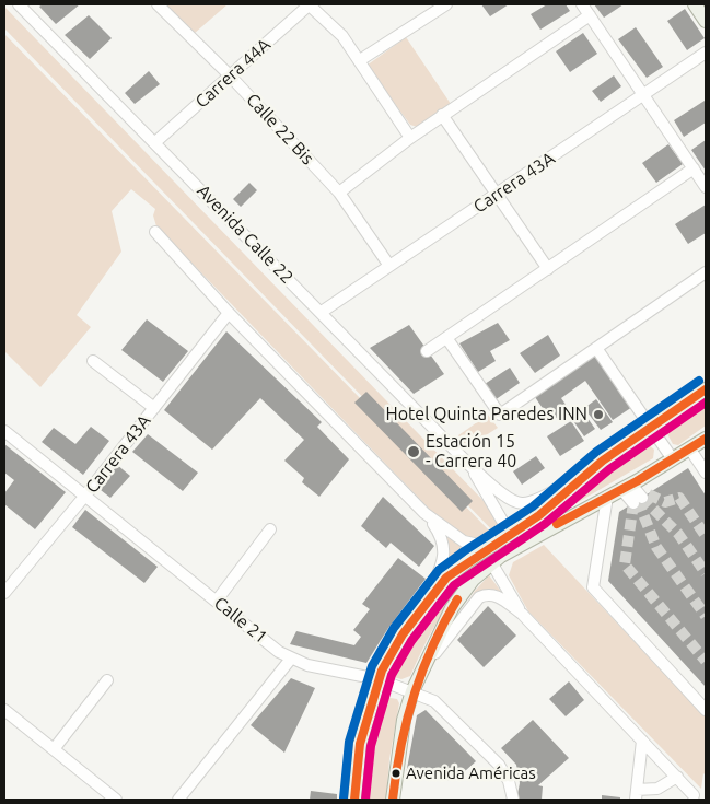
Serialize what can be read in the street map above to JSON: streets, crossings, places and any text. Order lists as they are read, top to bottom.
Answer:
{
  "streets": {
    "street": [
      "Carrera 44A",
      "Calle 22 Bis",
      "Carrera 43A",
      "Avenida Calle 22",
      "Calle 21"
    ]
  },
  "crossings": [
    ["Carrera 44A", "Calle 22 Bis"],
    ["Carrera 44A", "Avenida Calle 22"],
    ["Calle 22 Bis", "Carrera 43A"],
    ["Carrera 43A", "Avenida Calle 22"],
    ["Carrera 43A", "Calle 21"]
  ],
  "places": ["Hotel Quinta Paredes INN", "Estación 15 - Carrera 40", "Avenida Américas"]
}
